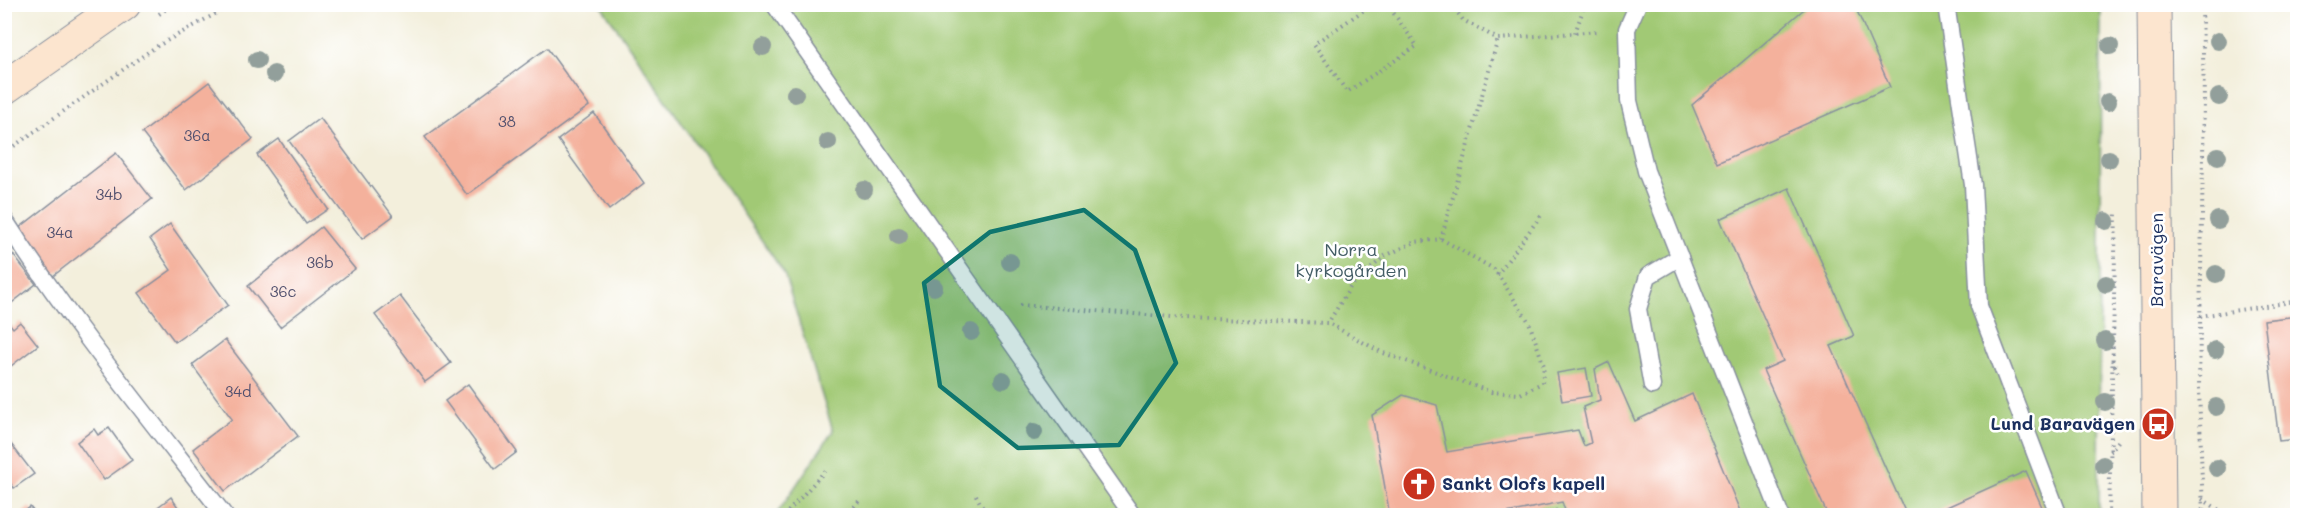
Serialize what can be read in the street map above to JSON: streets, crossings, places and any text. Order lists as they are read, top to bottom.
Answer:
{
  "streets": {
    "street": ["Baravägen"]
  },
  "parks": ["Norra kyrkogården"],
  "places": {
    "bus stop": ["Lund Baravägen"],
    "church": ["Sankt Olofs kapell"]
  },
  "house_numbers": [
    "38",
    "36a",
    "34b",
    "34a",
    "36b",
    "36c",
    "34d"
  ]
}
